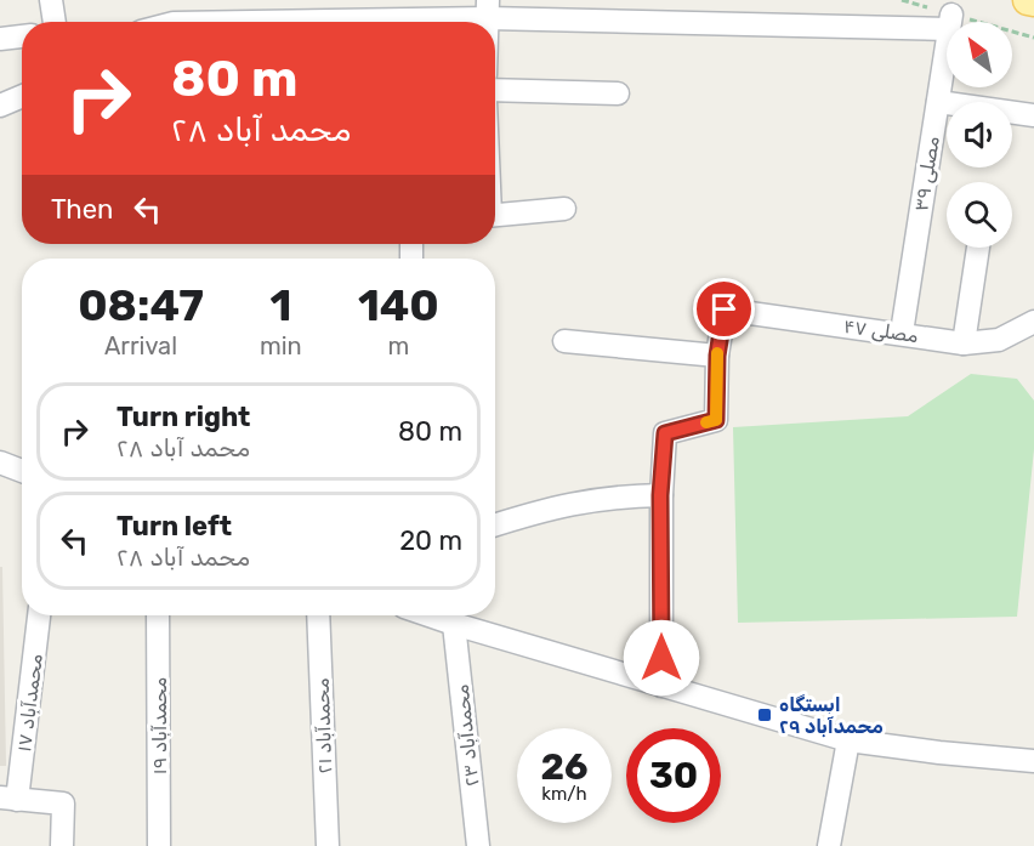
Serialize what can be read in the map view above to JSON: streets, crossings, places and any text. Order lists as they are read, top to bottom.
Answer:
{
  "streets": {
    "street": [
      "مصلی ۳۹",
      "مصلی ۴۷",
      "محمدآباد ۱۷",
      "محمدآباد ۱۹",
      "محمدآباد ۲۱",
      "محمدآباد ۲۳"
    ]
  },
  "crossings": [
    ["مصلی ۳۹", "مصلی ۴۷"]
  ],
  "places": {
    "transit": ["ایستگاه محمدآباد ۲۹"]
  },
  "north": "top left",
  "page": {
    "turn": ["80 m", "محمد آباد ۲۸"],
    "then": "Then",
    "eta": [
      "08:47",
      "Arrival",
      "1",
      "min",
      "140",
      "m"
    ],
    "list": [
      {
        "name": "Turn right",
        "note": "محمد آباد ۲۸",
        "value": "80 m"
      },
      {
        "name": "Turn left",
        "note": "محمد آباد ۲۸",
        "value": "20 m"
      }
    ],
    "speed": "26 km/h",
    "limit": "30"
  }
}
